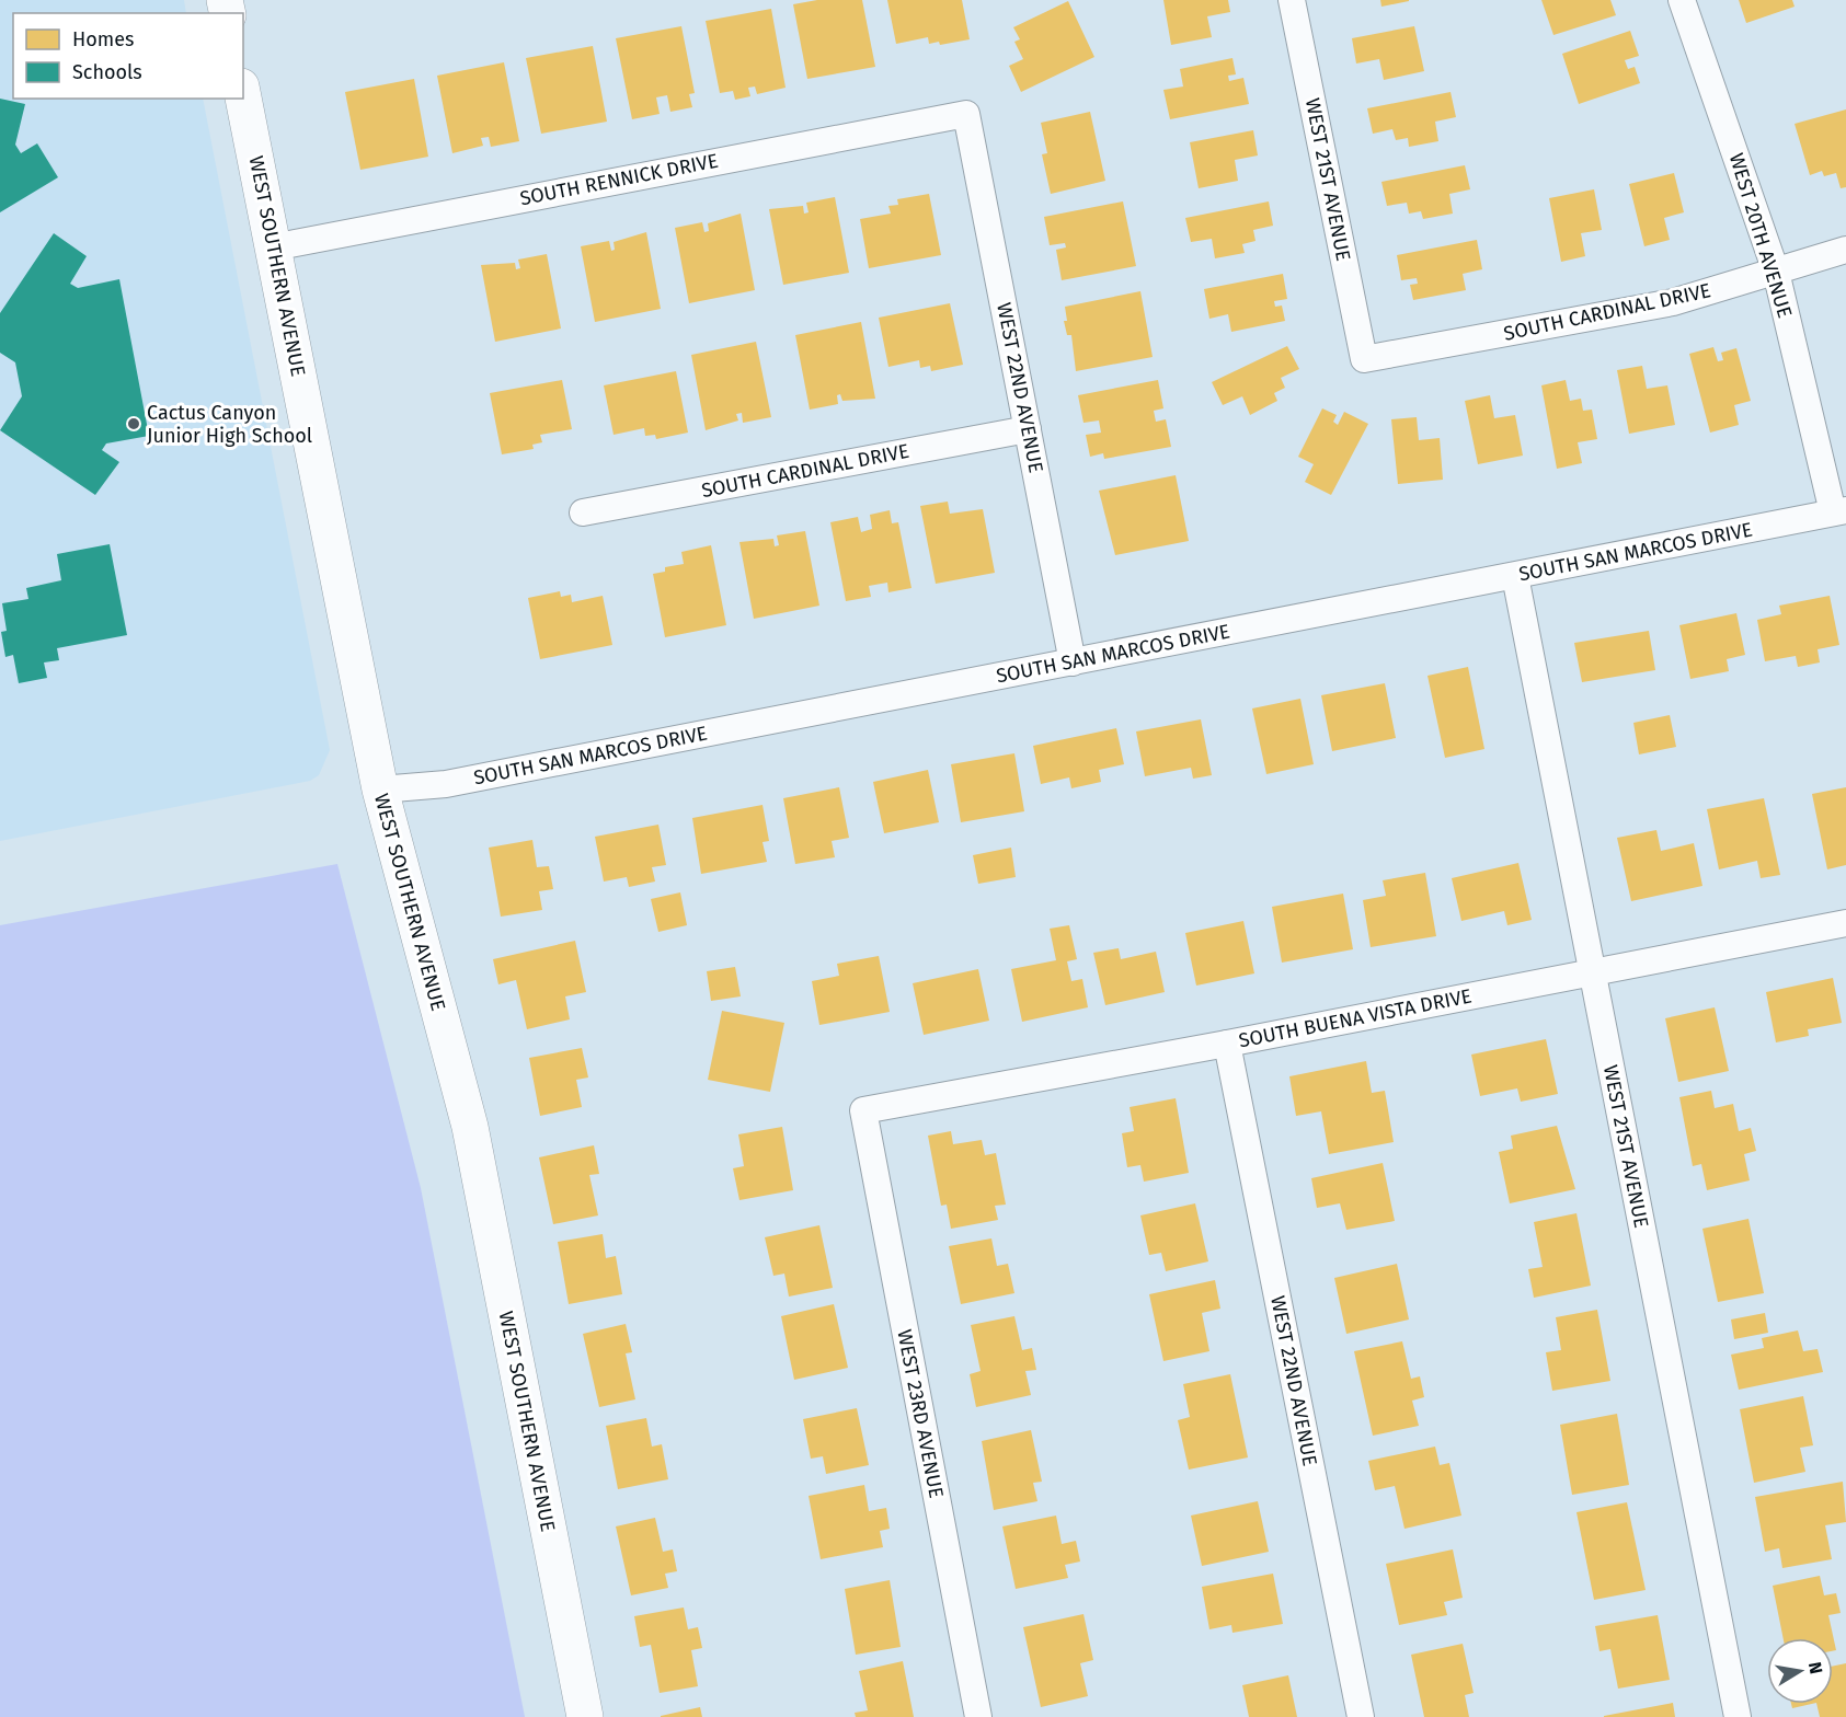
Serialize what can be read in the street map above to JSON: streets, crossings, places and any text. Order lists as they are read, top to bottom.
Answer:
{
  "streets": {
    "main road": ["WEST SOUTHERN AVENUE"],
    "street": [
      "SOUTH RENNICK DRIVE",
      "WEST 21ST AVENUE",
      "WEST 20TH AVENUE",
      "SOUTH CARDINAL DRIVE",
      "WEST 22ND AVENUE",
      "SOUTH SAN MARCOS DRIVE",
      "SOUTH BUENA VISTA DRIVE",
      "WEST 23RD AVENUE"
    ]
  },
  "crossings": [
    ["SOUTH RENNICK DRIVE", "WEST SOUTHERN AVENUE"],
    ["SOUTH RENNICK DRIVE", "WEST 22ND AVENUE"],
    ["WEST 21ST AVENUE", "SOUTH CARDINAL DRIVE"],
    ["WEST 21ST AVENUE", "SOUTH SAN MARCOS DRIVE"],
    ["WEST 21ST AVENUE", "SOUTH BUENA VISTA DRIVE"],
    ["WEST 20TH AVENUE", "SOUTH CARDINAL DRIVE"],
    ["WEST 20TH AVENUE", "SOUTH SAN MARCOS DRIVE"],
    ["WEST SOUTHERN AVENUE", "SOUTH SAN MARCOS DRIVE"],
    ["SOUTH CARDINAL DRIVE", "WEST 22ND AVENUE"],
    ["WEST 22ND AVENUE", "SOUTH SAN MARCOS DRIVE"],
    ["WEST 22ND AVENUE", "SOUTH BUENA VISTA DRIVE"],
    ["SOUTH BUENA VISTA DRIVE", "WEST 23RD AVENUE"]
  ],
  "places": ["Cactus Canyon Junior High School"],
  "legend": ["Homes", "Schools"],
  "north": "right"
}
